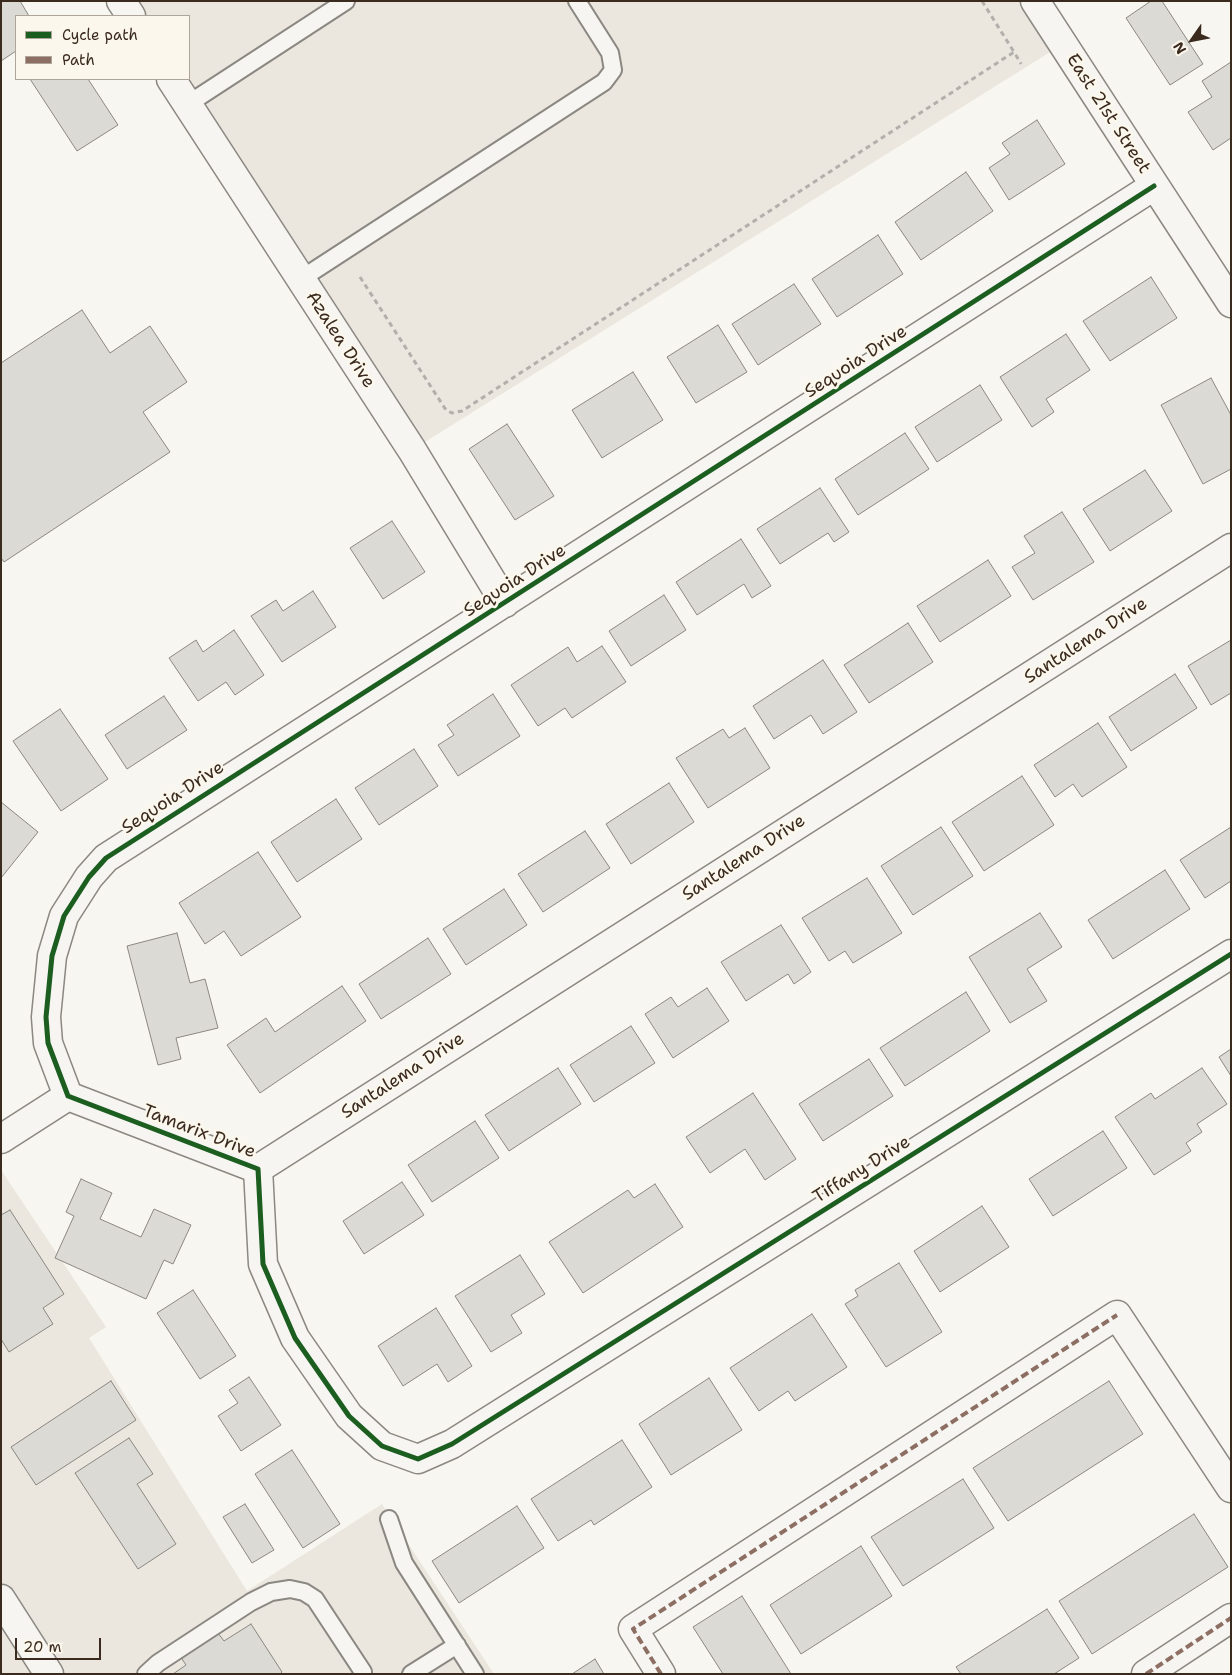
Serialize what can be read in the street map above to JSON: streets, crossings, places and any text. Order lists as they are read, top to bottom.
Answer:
{
  "streets": {
    "street": [
      "East 21st Street",
      "Azalea Drive",
      "Sequoia Drive",
      "Santalema Drive",
      "Tamarix Drive",
      "Tiffany Drive"
    ]
  },
  "crossings": [
    ["East 21st Street", "Sequoia Drive"],
    ["Azalea Drive", "Sequoia Drive"],
    ["Sequoia Drive", "Tamarix Drive"],
    ["Santalema Drive", "Tamarix Drive"],
    ["Tamarix Drive", "Tiffany Drive"]
  ],
  "legend": ["Cycle path", "Path"],
  "scale_bar": "20 m",
  "north": "bottom left"
}
